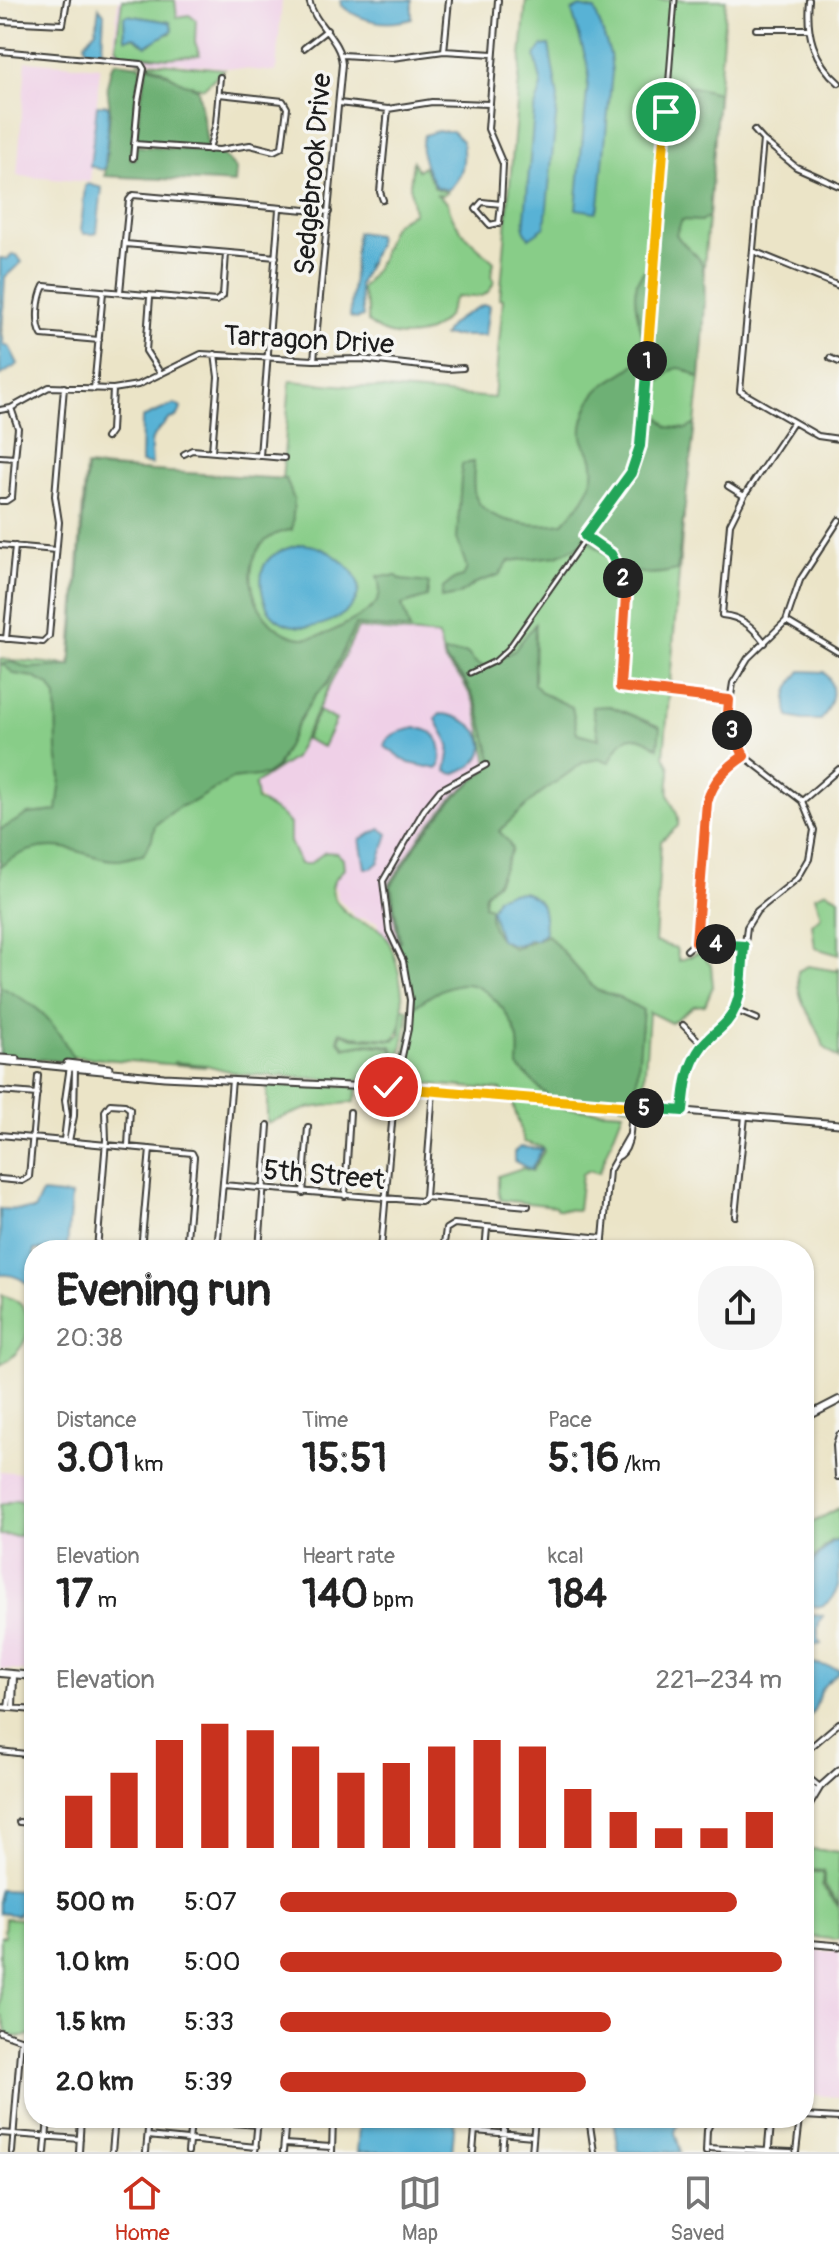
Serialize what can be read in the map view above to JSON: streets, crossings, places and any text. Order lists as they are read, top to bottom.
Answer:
{
  "streets": {
    "street": ["Sedgebrook Drive", "Tarragon Drive", "5th Street"]
  },
  "crossings": [
    ["Sedgebrook Drive", "Tarragon Drive"]
  ],
  "page": {
    "pins": [
      "1",
      "2",
      "3",
      "4",
      "5"
    ],
    "heading": ["Evening run", "20:38"],
    "stats": [
      ["Distance", "3.01 km"],
      ["Time", "15:51"],
      ["Pace", "5:16 /km"],
      ["Elevation", "17 m"],
      ["Heart rate", "140 bpm"],
      ["kcal", "184"]
    ],
    "chart": ["Elevation", "221–234 m"],
    "list": [
      {
        "name": "500 m",
        "note": "5:07"
      },
      {
        "name": "1.0 km",
        "note": "5:00"
      },
      {
        "name": "1.5 km",
        "note": "5:33"
      },
      {
        "name": "2.0 km",
        "note": "5:39"
      }
    ],
    "tabs": ["Home", "Map", "Saved"]
  }
}
